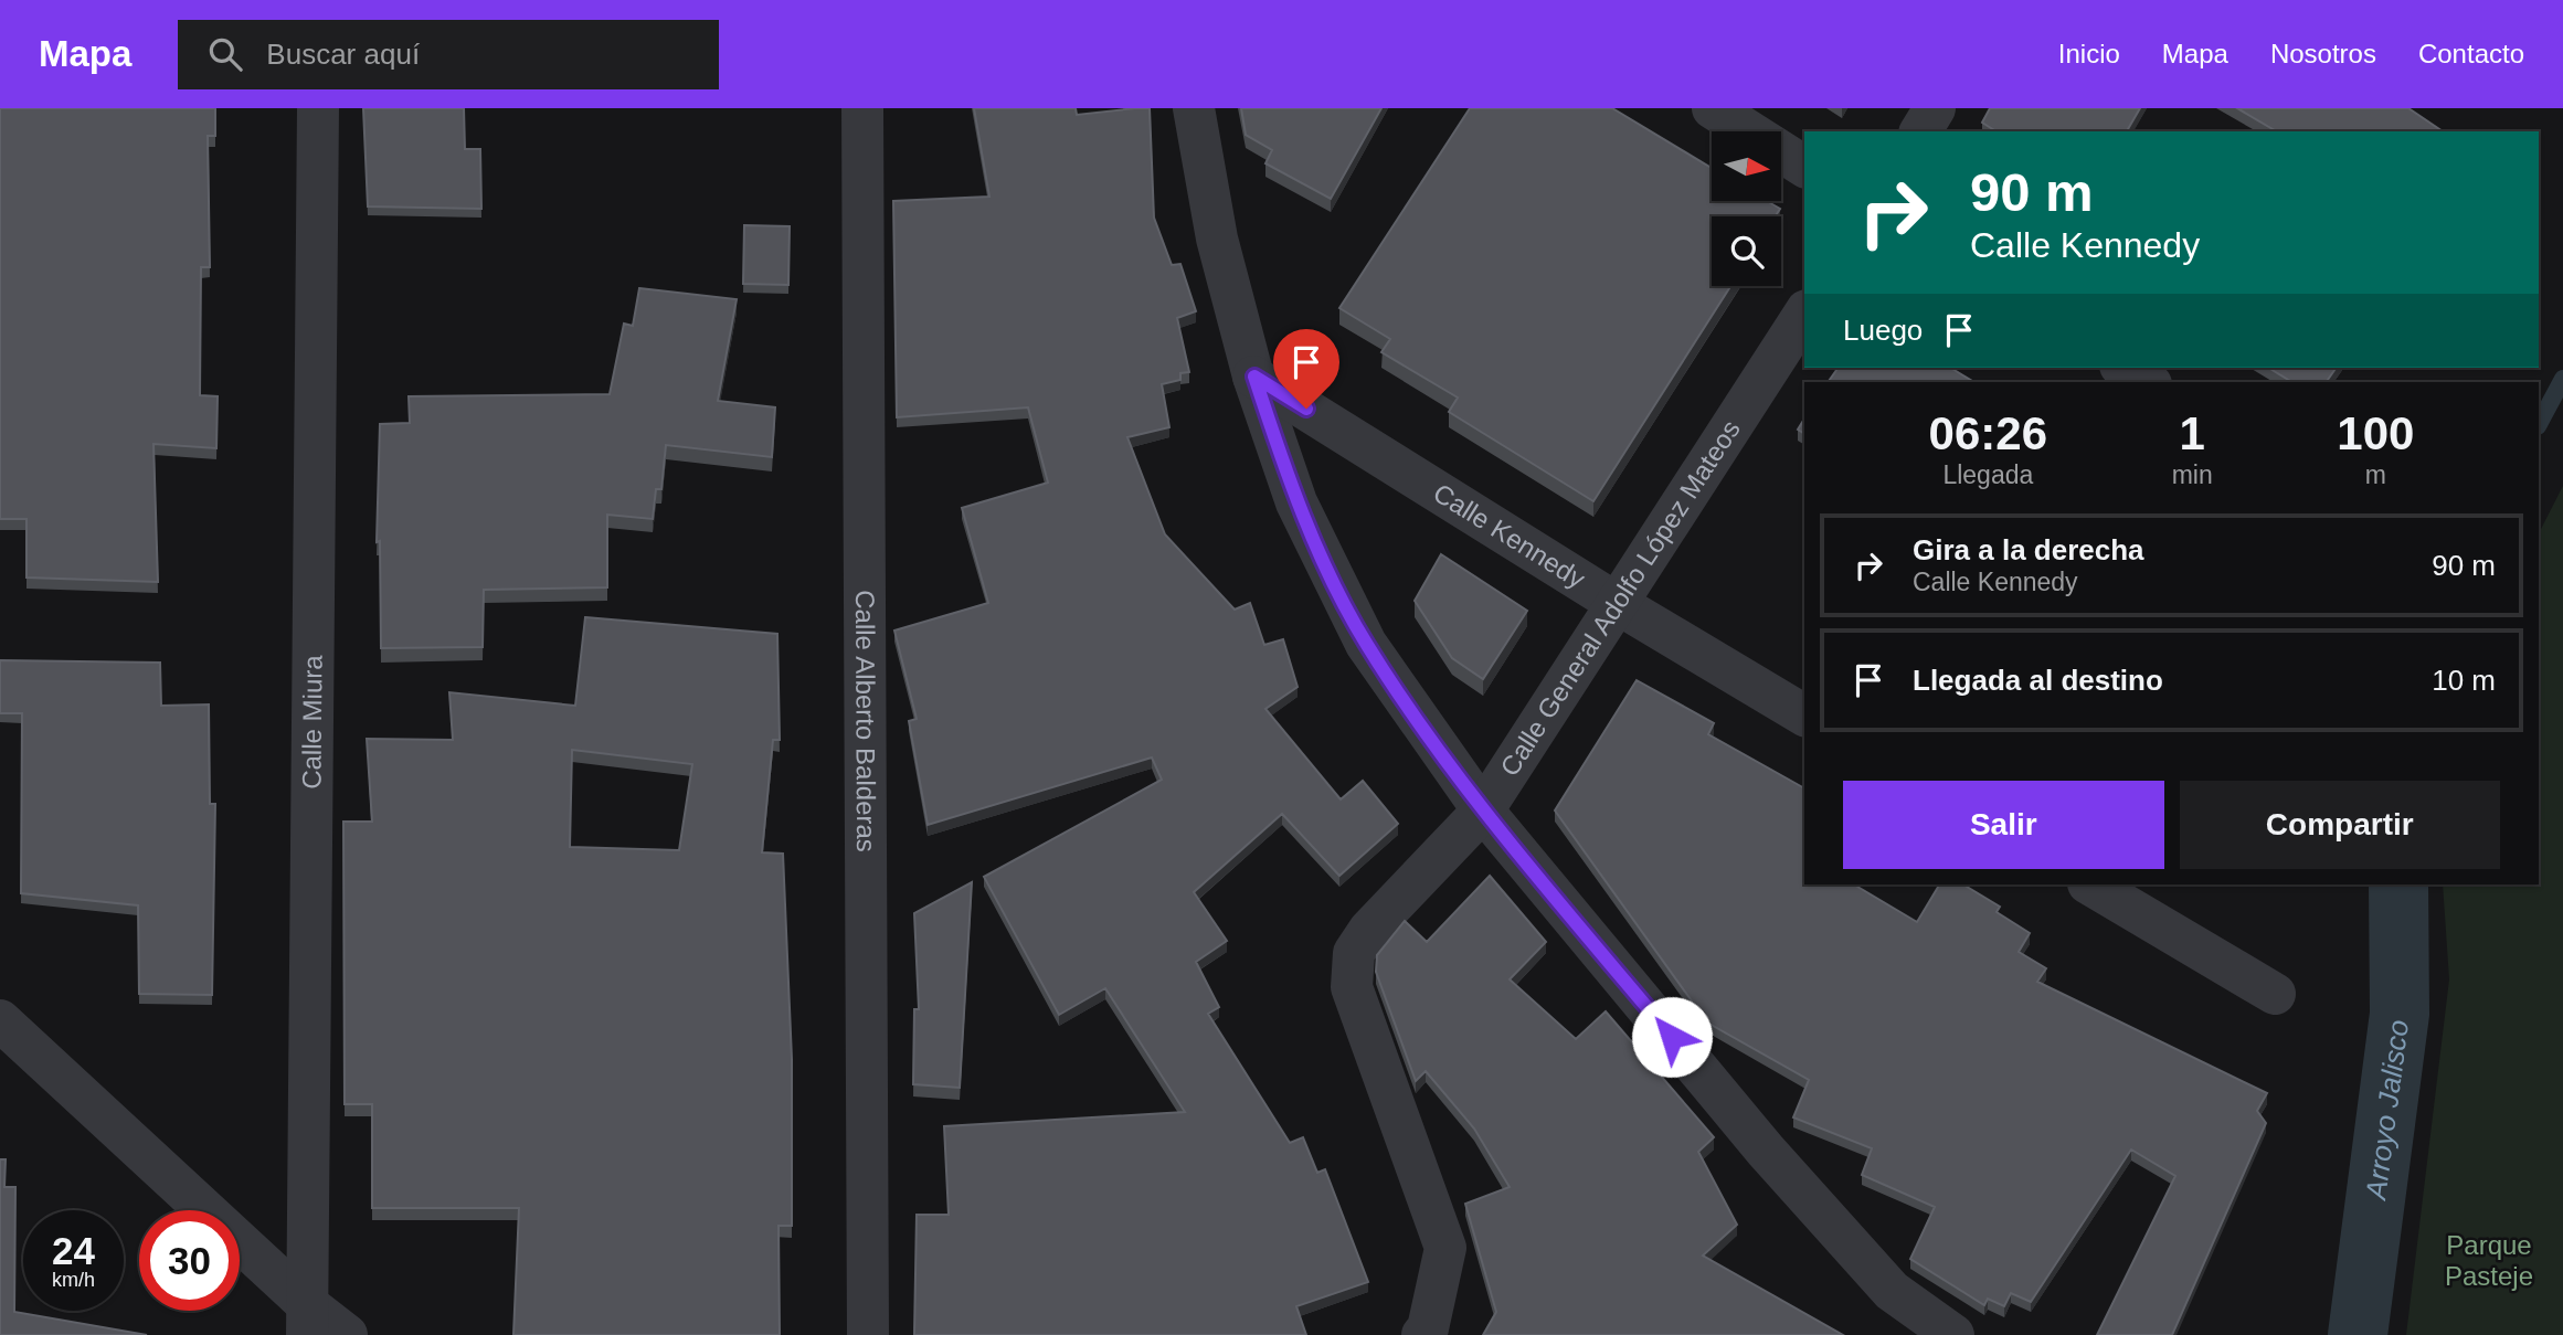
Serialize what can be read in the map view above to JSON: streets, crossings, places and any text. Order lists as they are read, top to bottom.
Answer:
{
  "streets": {
    "street": [
      "Calle Kennedy",
      "Calle General Adolfo López Mateos",
      "Calle Miura",
      "Calle Alberto Balderas"
    ]
  },
  "crossings": [
    ["Calle Kennedy", "Calle General Adolfo López Mateos"]
  ],
  "water": ["Arroyo Jalisco"],
  "parks": ["Parque Pasteje"],
  "north": "right",
  "page": {
    "header": "Mapa",
    "search": "Buscar aquí",
    "nav": [
      "Inicio",
      "Mapa",
      "Nosotros",
      "Contacto"
    ],
    "turn": ["90 m", "Calle Kennedy"],
    "then": "Luego",
    "eta": [
      "06:26",
      "Llegada",
      "1",
      "min",
      "100",
      "m"
    ],
    "list": [
      {
        "name": "Gira a la derecha",
        "note": "Calle Kennedy",
        "value": "90 m"
      },
      {
        "name": "Llegada al destino",
        "value": "10 m"
      }
    ],
    "buttons": ["Salir", "Compartir"],
    "speed": "24 km/h",
    "limit": "30"
  }
}
